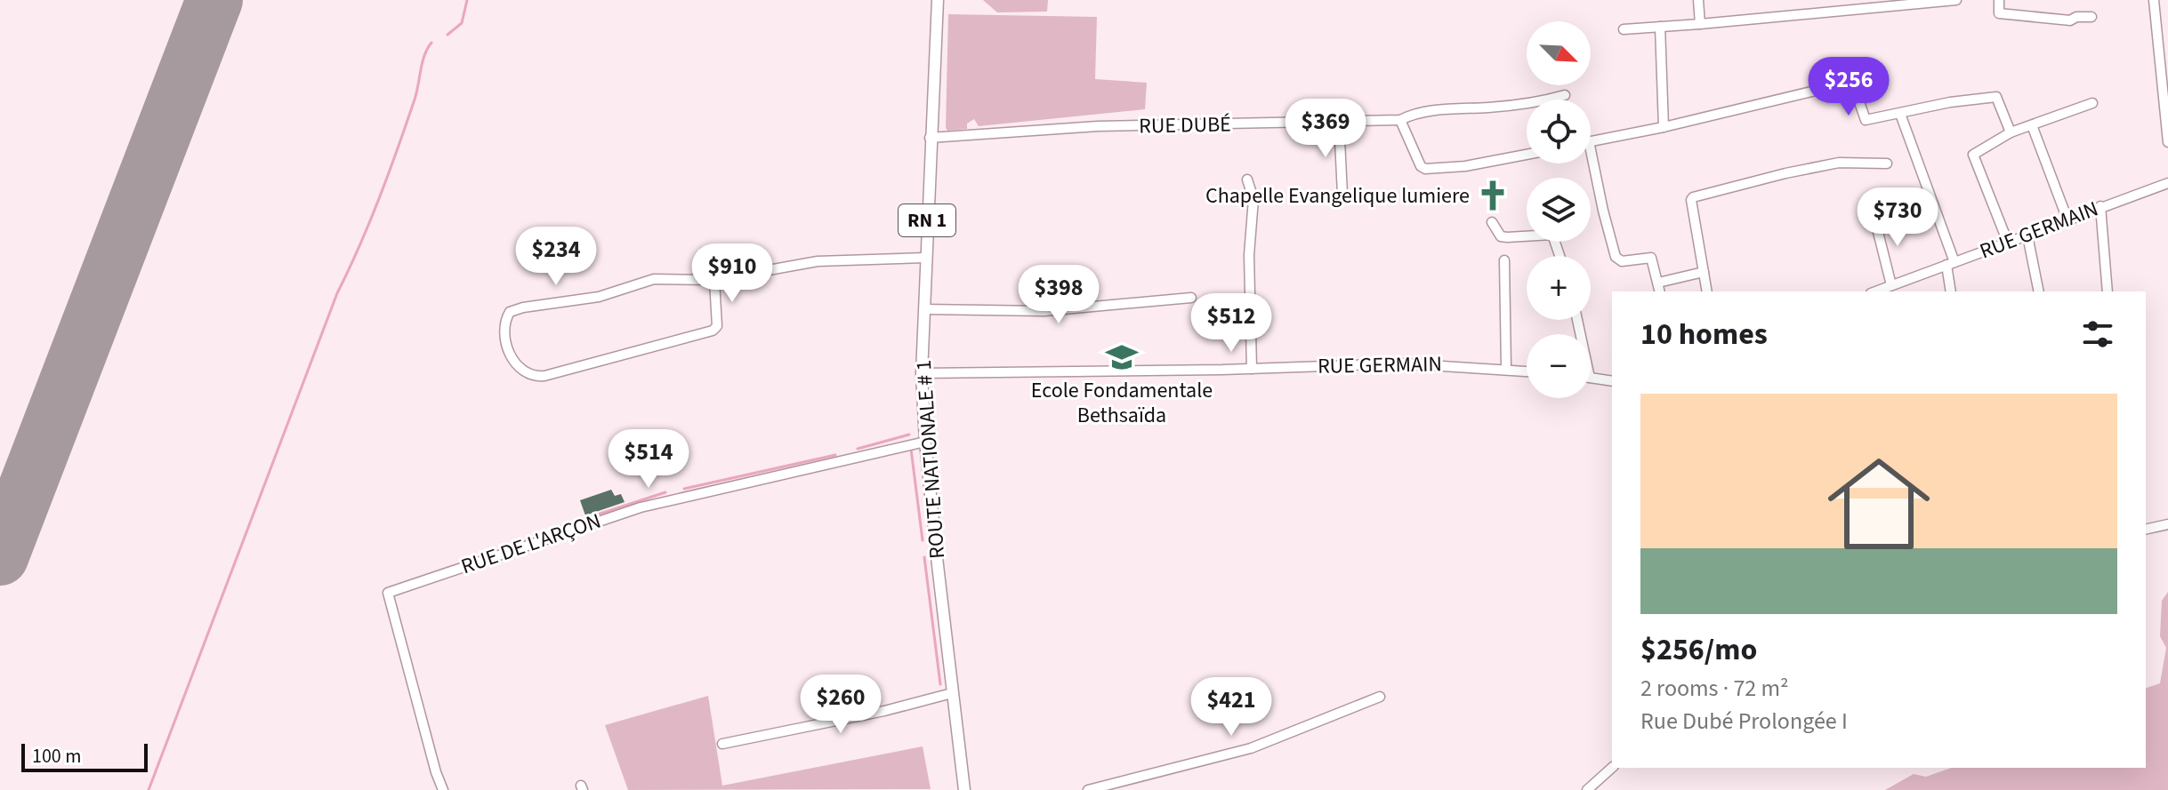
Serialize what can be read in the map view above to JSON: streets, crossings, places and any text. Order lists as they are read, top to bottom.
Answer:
{
  "streets": {
    "main road": ["RN 1", "ROUTE NATIONALE # 1"],
    "street": ["RUE DUBÉ", "RUE GERMAIN", "RUE DE L'ARÇON"]
  },
  "crossings": [
    ["RUE DUBÉ", "ROUTE NATIONALE # 1"],
    ["RUE GERMAIN", "ROUTE NATIONALE # 1"],
    ["ROUTE NATIONALE # 1", "RUE DE L'ARÇON"]
  ],
  "places": {
    "church": ["Chapelle Evangelique lumiere"],
    "school or university": ["Ecole Fondamentale Bethsaïda"]
  },
  "scale_bar": "100 m",
  "north": "bottom right",
  "page": {
    "map_buttons": ["+", "−"],
    "price": [
      "$256",
      "$369",
      "$730",
      "$234",
      "$910",
      "$398",
      "$512",
      "$514",
      "$260",
      "$421"
    ],
    "heading": "10 homes",
    "list": [
      {
        "name": "$256/mo",
        "note": "2 rooms · 72 m² · Rue Dubé Prolongée I"
      }
    ],
    "scale": "100 m"
  }
}
